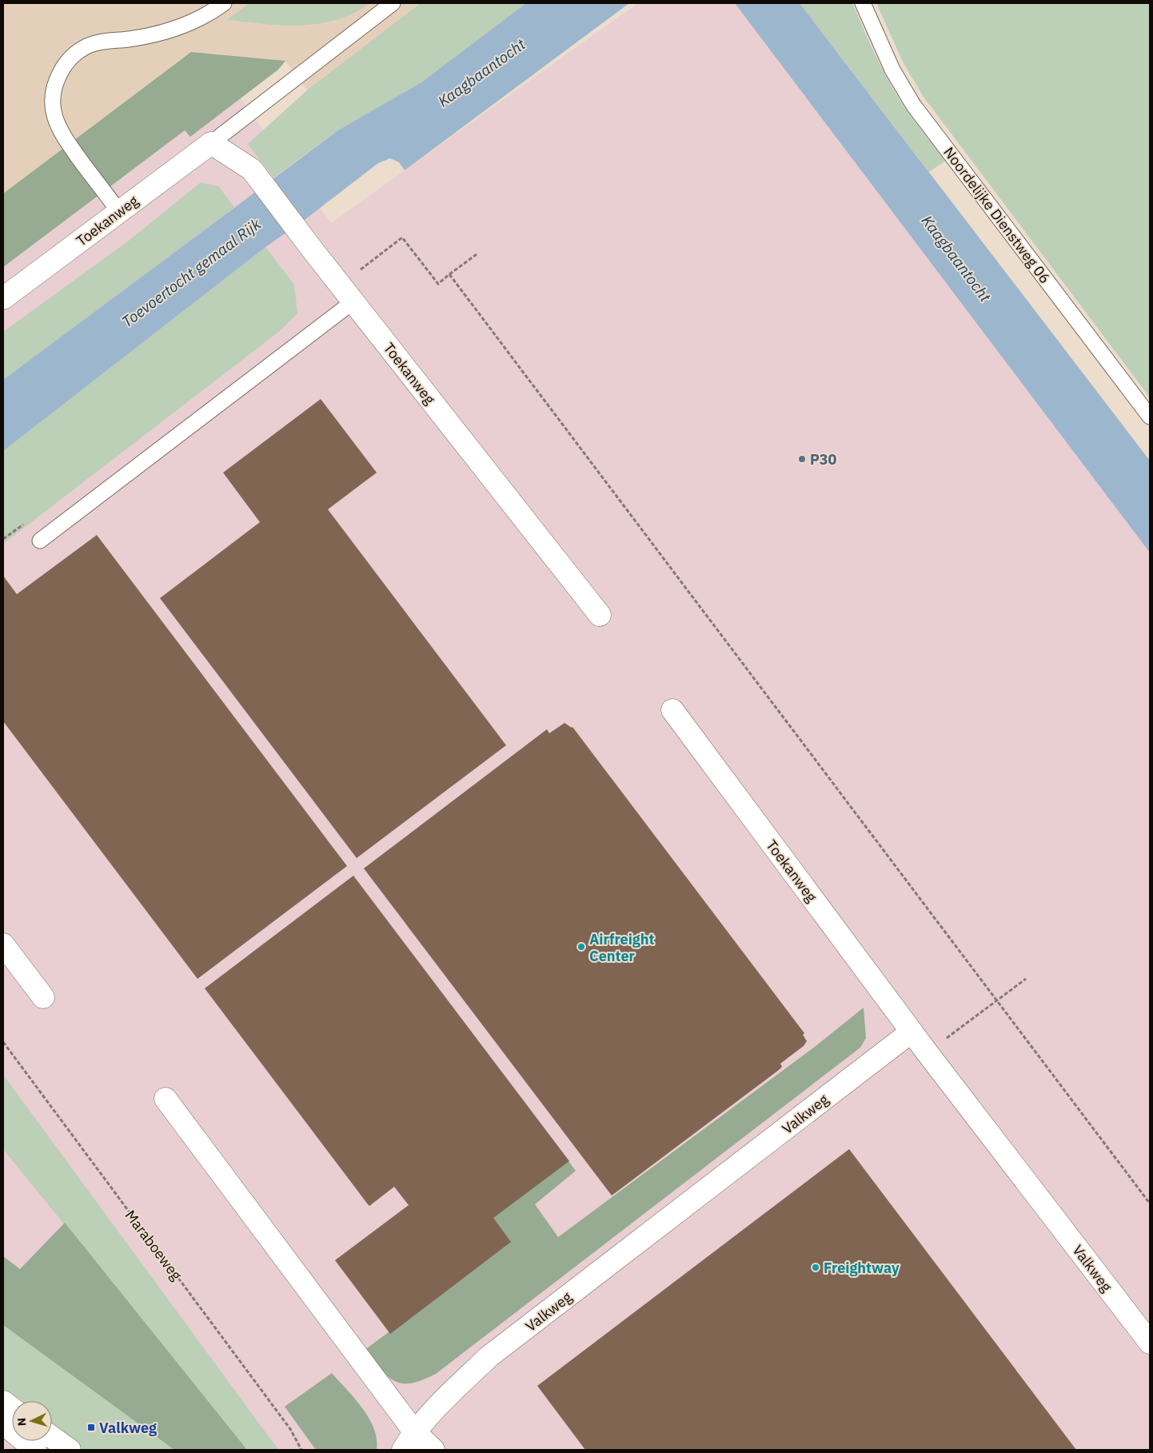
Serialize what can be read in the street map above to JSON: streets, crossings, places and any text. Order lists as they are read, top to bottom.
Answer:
{
  "streets": {
    "street": ["Toekanweg", "Valkweg"],
    "lane": ["Noordelijke Dienstweg 06"],
    "path": ["Maraboeweg"]
  },
  "crossings": [
    ["Toekanweg", "Valkweg"]
  ],
  "water": ["Kaagbaantocht", "Toevoertocht gemaal Rijk"],
  "places": {
    "other": ["P30", "Airfreight Center", "Freightway"],
    "transit": ["Valkweg"]
  },
  "north": "left"
}
